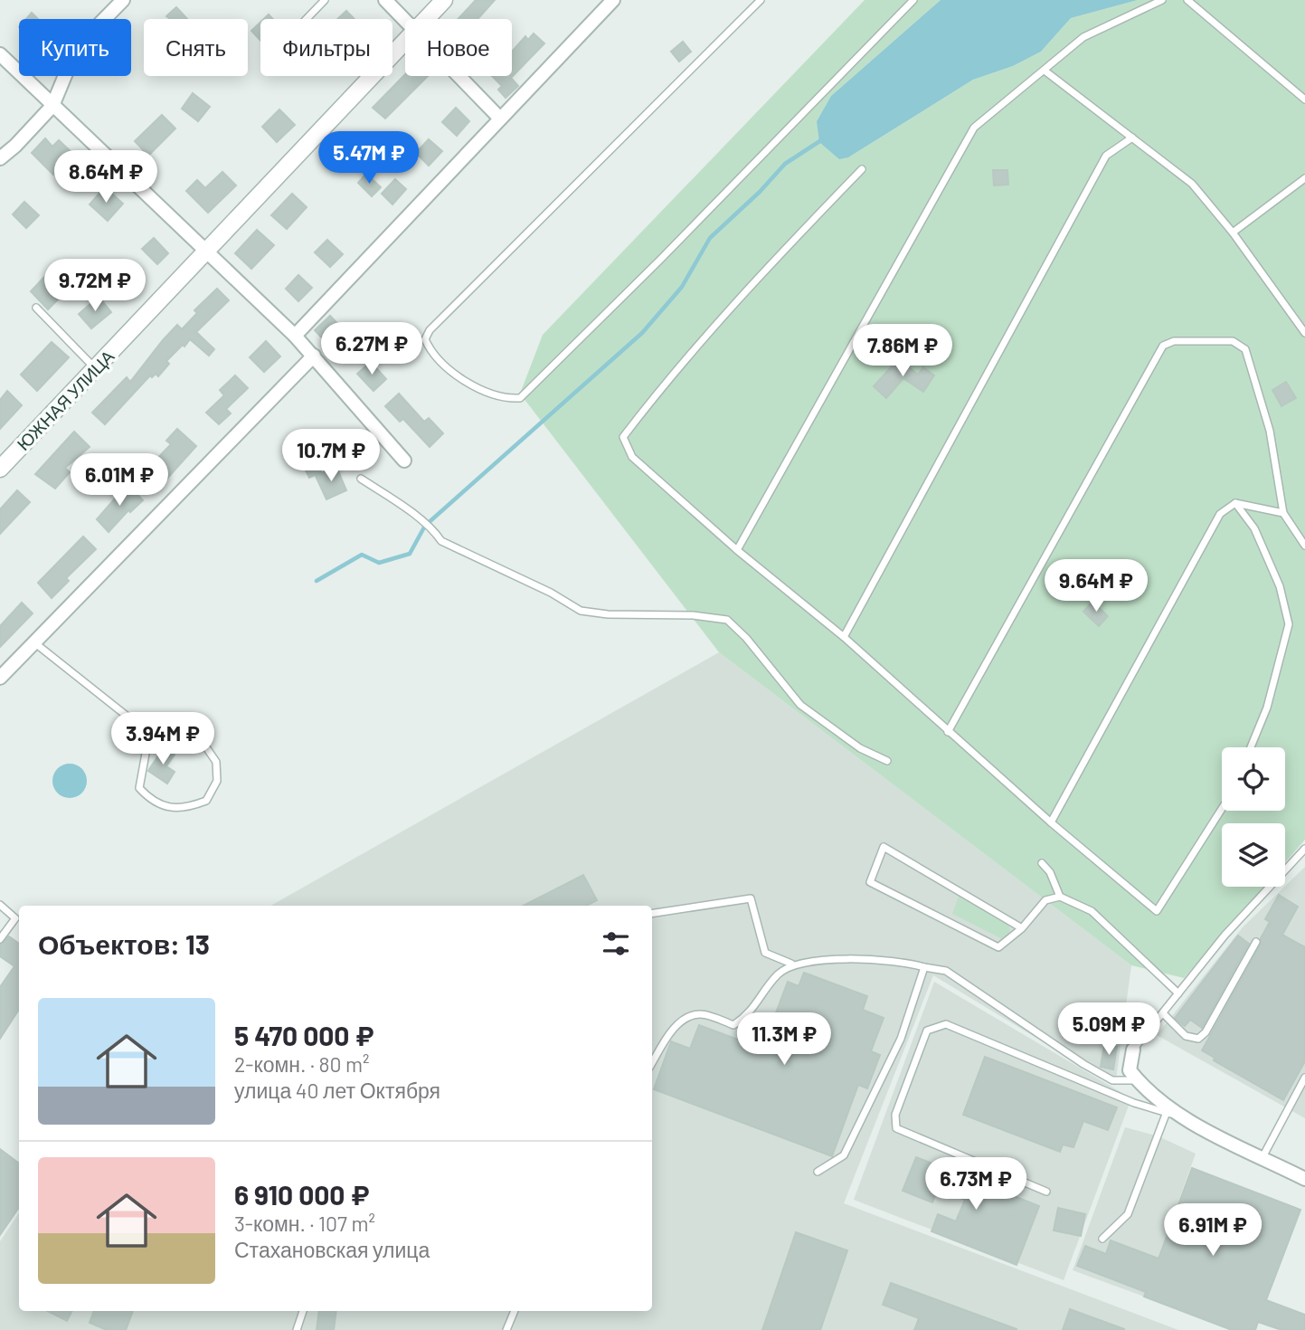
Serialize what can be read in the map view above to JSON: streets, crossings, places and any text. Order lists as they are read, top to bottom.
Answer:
{
  "streets": {
    "street": ["ЮЖНАЯ УЛИЦА"]
  },
  "page": {
    "chip": [
      "Купить",
      "Снять",
      "Фильтры",
      "Новое"
    ],
    "price": [
      "5.47M ₽",
      "8.64M ₽",
      "9.72M ₽",
      "6.27M ₽",
      "7.86M ₽",
      "10.7M ₽",
      "6.01M ₽",
      "9.64M ₽",
      "3.94M ₽",
      "5.09M ₽",
      "11.3M ₽",
      "6.73M ₽",
      "6.91M ₽"
    ],
    "heading": "Объектов: 13",
    "list": [
      {
        "name": "5 470 000 ₽",
        "note": "2-комн. · 80 m² · улица 40 лет Октября"
      },
      {
        "name": "6 910 000 ₽",
        "note": "3-комн. · 107 m² · Стахановская улица"
      }
    ]
  }
}
